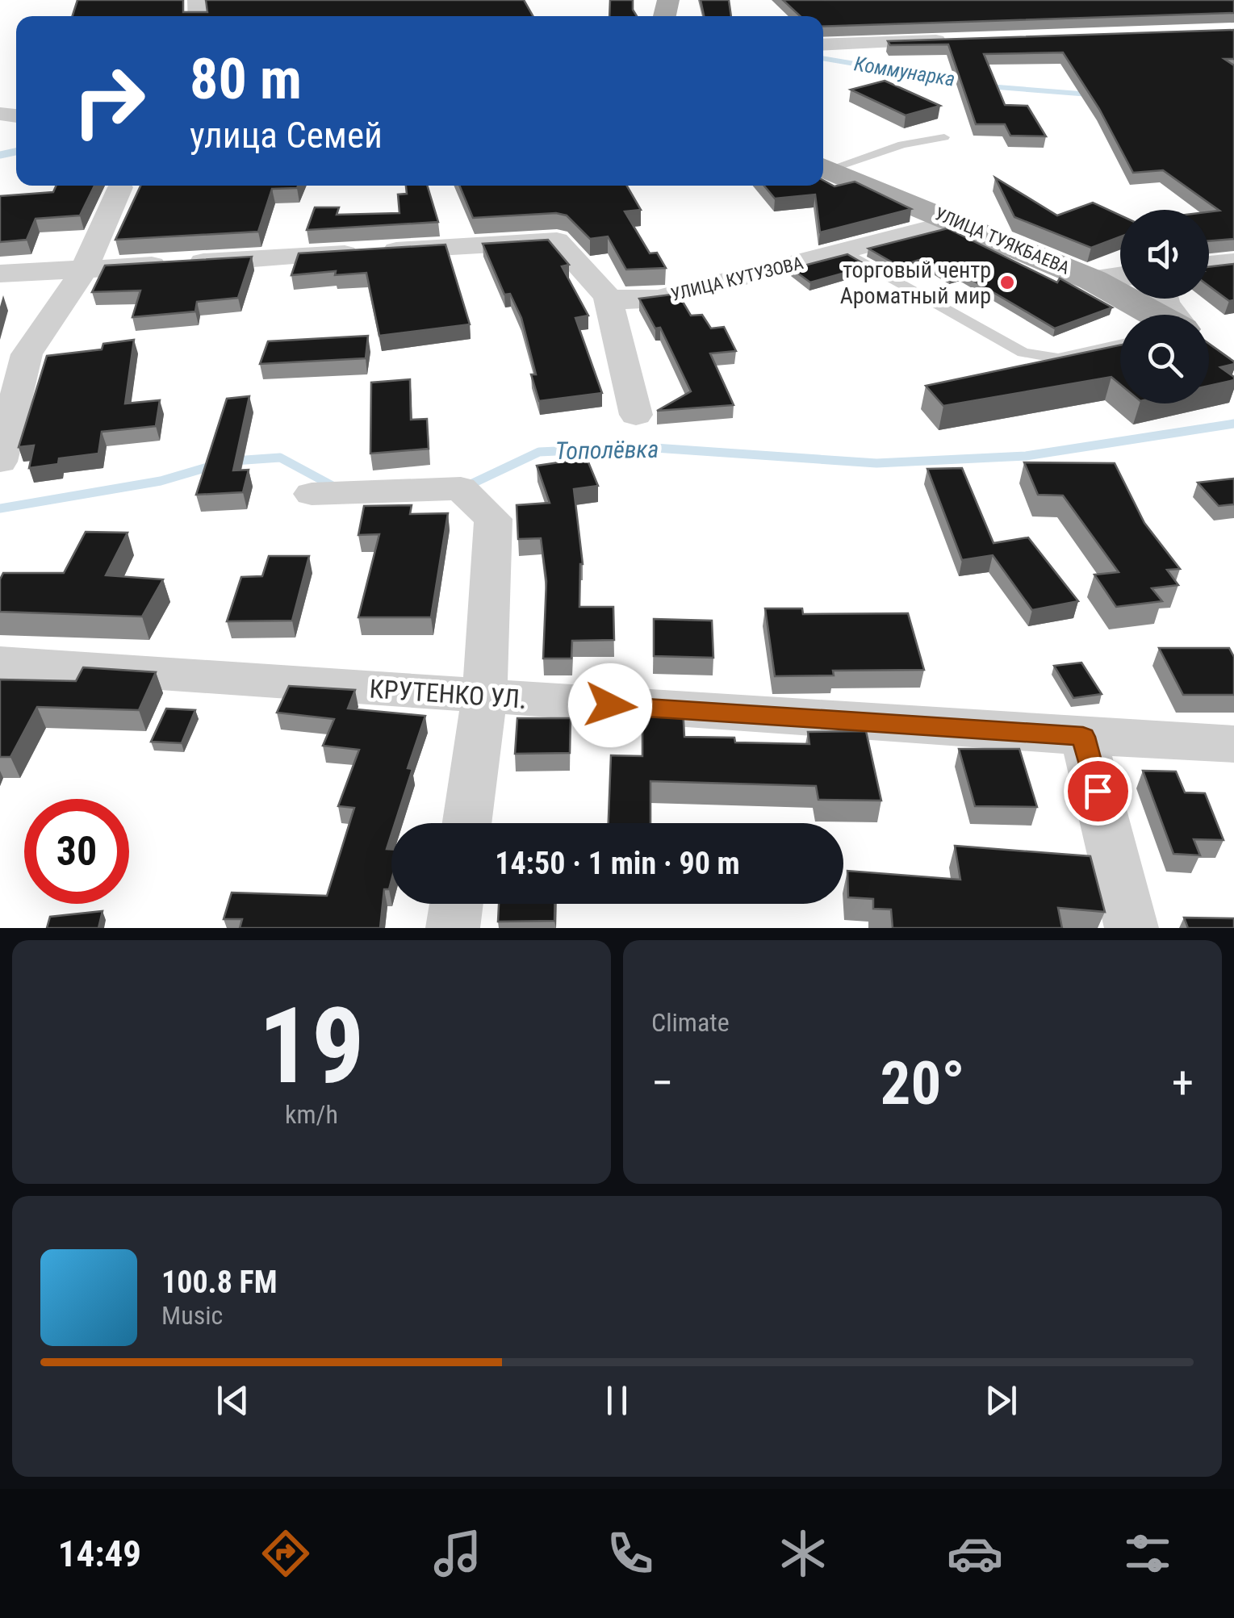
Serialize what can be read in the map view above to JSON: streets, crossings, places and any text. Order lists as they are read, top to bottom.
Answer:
{
  "streets": {
    "main road": ["УЛИЦА ТУЯКБАЕВА"],
    "street": ["УЛИЦА КУТУЗОВА", "КРУТЕНКО УЛ."]
  },
  "crossings": [
    ["УЛИЦА ТУЯКБАЕВА", "УЛИЦА КУТУЗОВА"]
  ],
  "water": ["Коммунарка", "Тополёвка"],
  "places": ["торговый чентр Ароматный мир"],
  "page": {
    "turn": ["80 m", "улица Семей"],
    "limit": "30",
    "trip": "14:50 · 1 min · 90 m",
    "tile": [
      ["19", "km/h"],
      "Climate"
    ],
    "heat": ["−", "20°", "+"],
    "song": ["100.8 FM", "Music"],
    "tabs": "14:49"
  }
}
